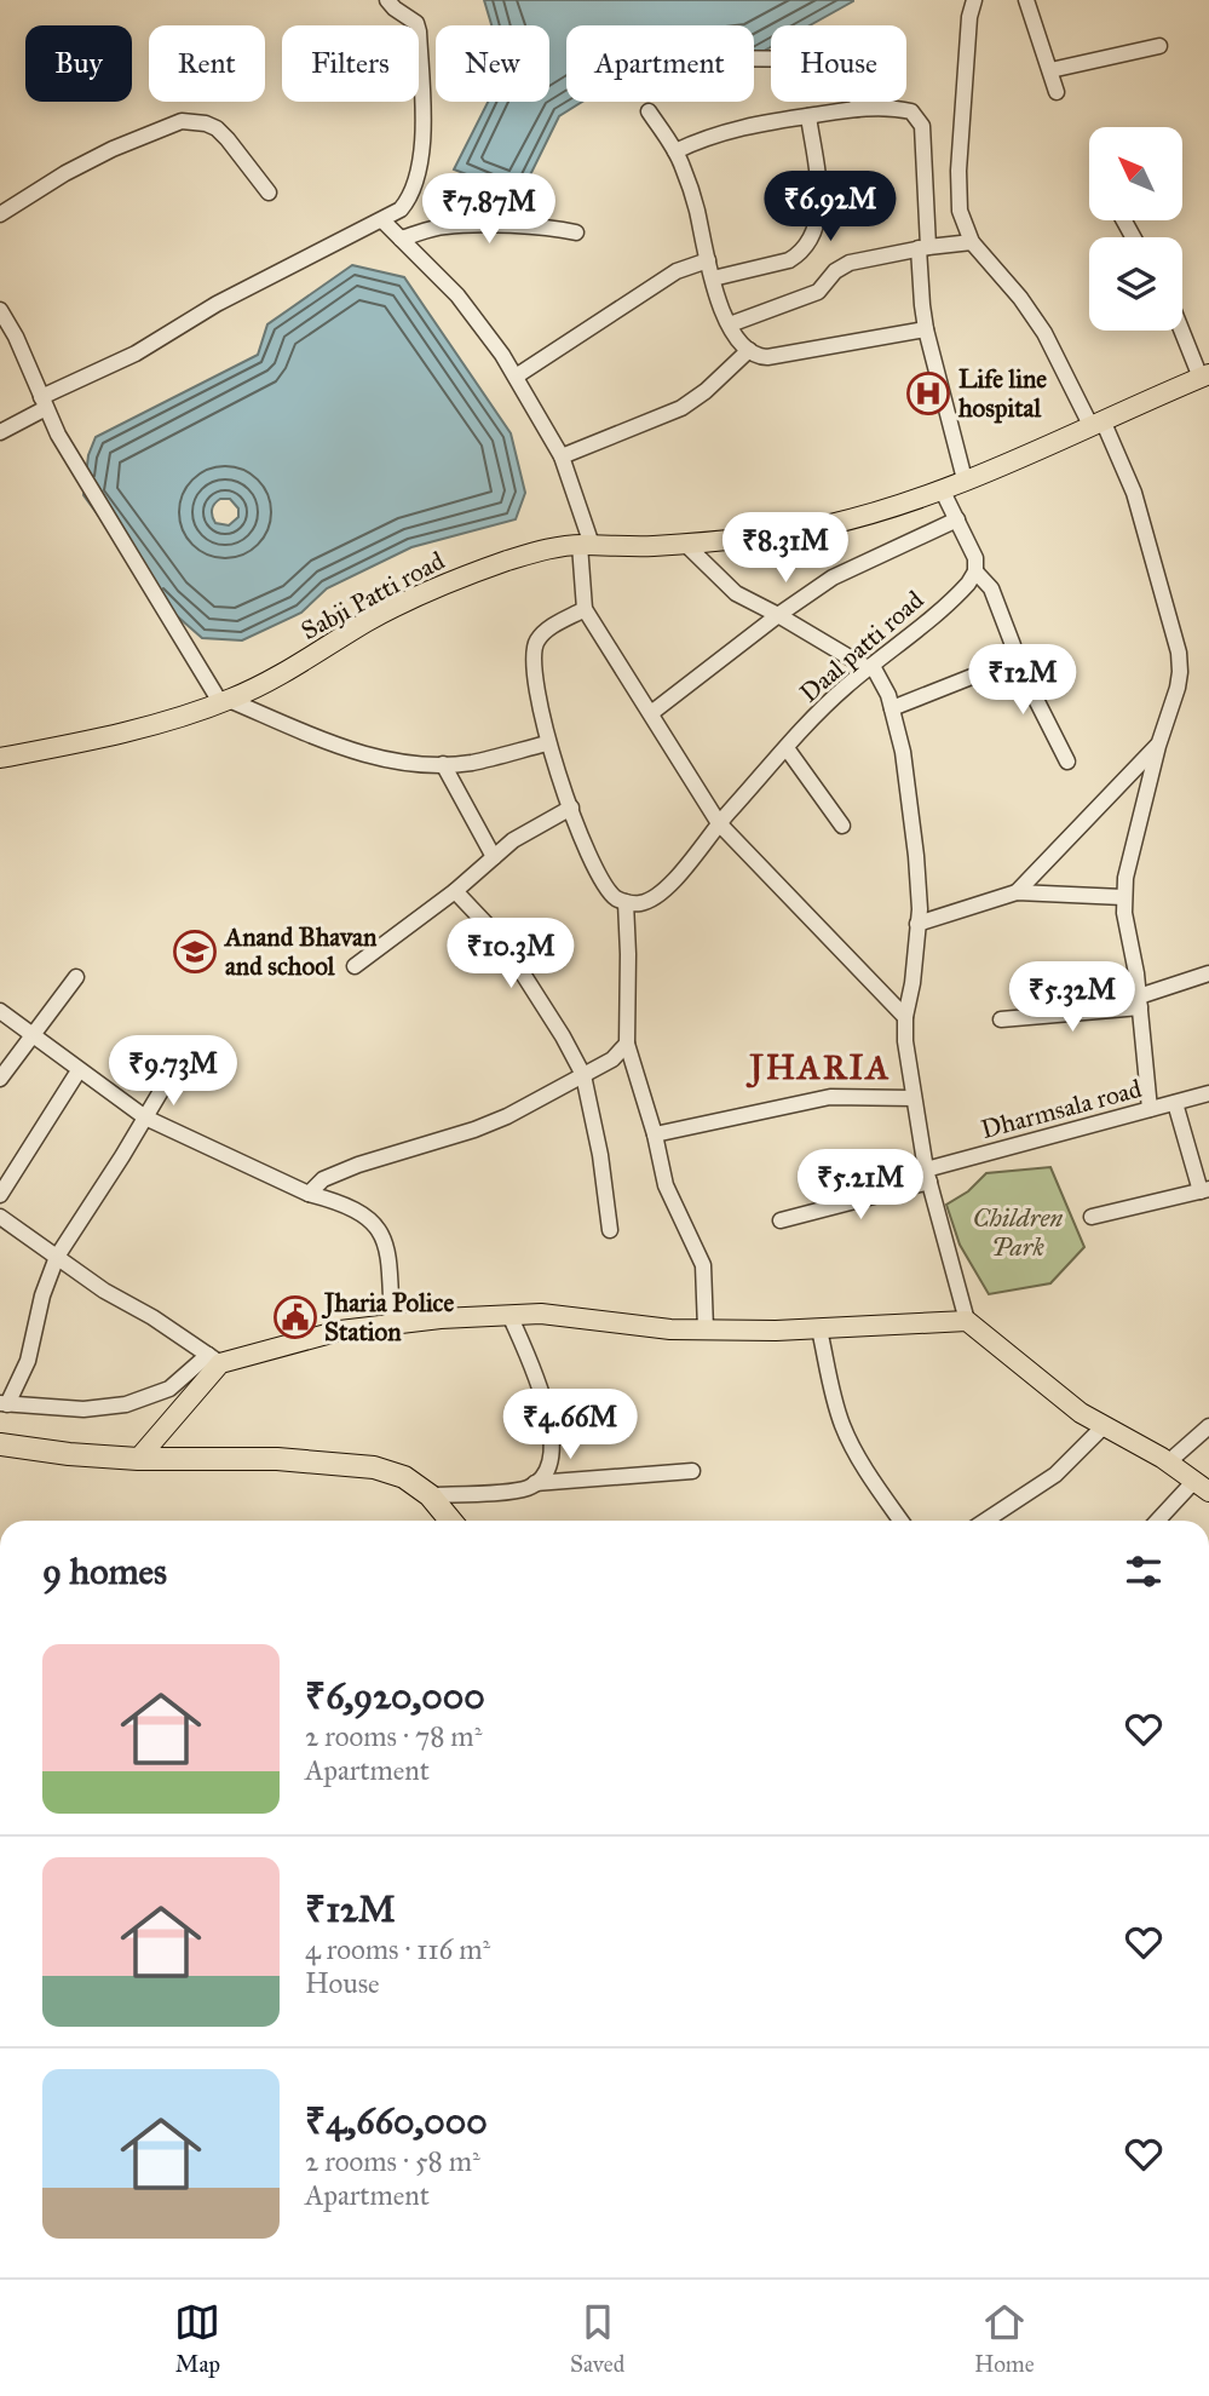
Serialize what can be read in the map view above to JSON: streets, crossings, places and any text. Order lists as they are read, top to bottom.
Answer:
{
  "streets": {
    "main road": ["Sabji Patti road"],
    "street": ["Daal patti road", "Dharmsala road"]
  },
  "districts": ["JHARIA"],
  "parks": ["Children Park"],
  "places": {
    "hospital": ["Life line hospital"],
    "school or university": ["Anand Bhavan and school"],
    "public building": ["Jharia Police Station"]
  },
  "north": "top left",
  "page": {
    "chip": [
      "Buy",
      "Rent",
      "Filters",
      "New",
      "Apartment",
      "House"
    ],
    "price": [
      "₹6.92M",
      "₹7.87M",
      "₹8.31M",
      "₹12M",
      "₹10.3M",
      "₹5.32M",
      "₹9.73M",
      "₹5.21M",
      "₹4.66M"
    ],
    "heading": "9 homes",
    "list": [
      {
        "name": "₹6,920,000",
        "note": "2 rooms · 78 m² · Apartment"
      },
      {
        "name": "₹12M",
        "note": "4 rooms · 116 m² · House"
      },
      {
        "name": "₹4,660,000",
        "note": "2 rooms · 58 m² · Apartment"
      }
    ],
    "tabs": ["Map", "Saved", "Home"]
  }
}
